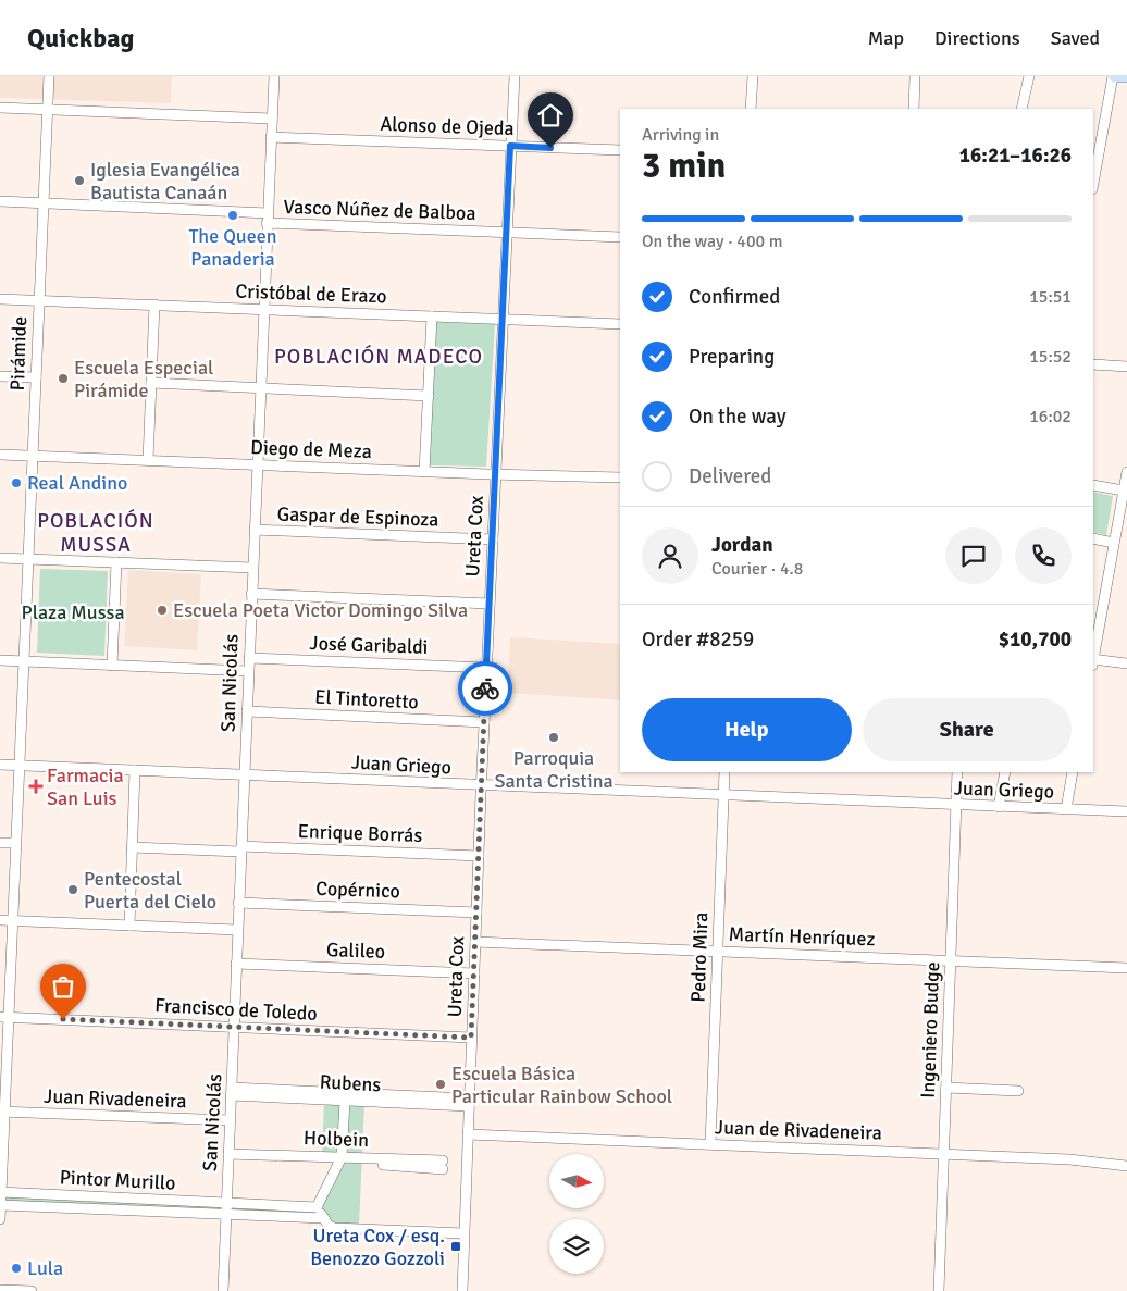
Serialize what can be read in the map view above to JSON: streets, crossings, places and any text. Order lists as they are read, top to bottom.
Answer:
{
  "streets": {
    "street": [
      "Alonso de Ojeda",
      "Vasco Núñez de Balboa",
      "Cristóbal de Erazo",
      "Pirámide",
      "Diego de Meza",
      "Gaspar de Espinoza",
      "Ureta Cox",
      "José Garibaldi",
      "San Nicolás",
      "El Tintoretto",
      "Juan Griego",
      "Enrique Borrás",
      "Copérnico",
      "Martín Henríquez",
      "Galileo",
      "Pedro Mira",
      "Francisco de Toledo",
      "Ingeniero Budge",
      "Rubens",
      "Juan Rivadeneira",
      "Juan de Rivadeneira",
      "Holbein",
      "Pintor Murillo"
    ]
  },
  "crossings": [
    ["Alonso de Ojeda", "Ureta Cox"],
    ["Alonso de Ojeda", "San Nicolás"],
    ["Vasco Núñez de Balboa", "Pirámide"],
    ["Vasco Núñez de Balboa", "Ureta Cox"],
    ["Vasco Núñez de Balboa", "San Nicolás"],
    ["Cristóbal de Erazo", "Pirámide"],
    ["Cristóbal de Erazo", "Ureta Cox"],
    ["Cristóbal de Erazo", "San Nicolás"],
    ["Pirámide", "Diego de Meza"],
    ["Pirámide", "Juan Griego"],
    ["Pirámide", "Francisco de Toledo"],
    ["Pirámide", "Juan Rivadeneira"],
    ["Pirámide", "Pintor Murillo"],
    ["Diego de Meza", "Ureta Cox"],
    ["Diego de Meza", "San Nicolás"],
    ["Gaspar de Espinoza", "Ureta Cox"],
    ["Gaspar de Espinoza", "San Nicolás"],
    ["Ureta Cox", "José Garibaldi"],
    ["Ureta Cox", "El Tintoretto"],
    ["Ureta Cox", "Juan Griego"],
    ["Ureta Cox", "Enrique Borrás"],
    ["Ureta Cox", "Copérnico"],
    ["Ureta Cox", "Martín Henríquez"],
    ["Ureta Cox", "Galileo"],
    ["Ureta Cox", "Francisco de Toledo"],
    ["Ureta Cox", "Rubens"],
    ["Ureta Cox", "Juan de Rivadeneira"],
    ["Ureta Cox", "Pintor Murillo"],
    ["José Garibaldi", "San Nicolás"],
    ["San Nicolás", "El Tintoretto"],
    ["San Nicolás", "Juan Griego"],
    ["San Nicolás", "Enrique Borrás"],
    ["San Nicolás", "Copérnico"],
    ["San Nicolás", "Galileo"],
    ["San Nicolás", "Francisco de Toledo"],
    ["San Nicolás", "Rubens"],
    ["San Nicolás", "Juan Rivadeneira"],
    ["San Nicolás", "Holbein"],
    ["San Nicolás", "Pintor Murillo"],
    ["Juan Griego", "Pedro Mira"],
    ["Juan Griego", "Ingeniero Budge"],
    ["Martín Henríquez", "Pedro Mira"],
    ["Martín Henríquez", "Ingeniero Budge"],
    ["Pedro Mira", "Juan de Rivadeneira"],
    ["Ingeniero Budge", "Juan de Rivadeneira"]
  ],
  "districts": ["POBLACIÓN MADECO", "POBLACIÓN MUSSA"],
  "parks": ["Plaza Mussa"],
  "places": {
    "other": [
      "Iglesia Evangélica Bautista Canaán",
      "The Queen Panaderia",
      "Escuela Especial Pirámide",
      "Real Andino",
      "Escuela Poeta Victor Domingo Silva",
      "Parroquia Santa Cristina",
      "Pentecostal Puerta del Cielo",
      "Escuela Básica Particular Rainbow School",
      "Lula"
    ],
    "health": ["Farmacia San Luis"],
    "transit": ["Ureta Cox / esq. Benozzo Gozzoli"]
  },
  "north": "right",
  "page": {
    "header": "Quickbag",
    "nav": ["Map", "Directions", "Saved"],
    "heading": ["3 min", "Arriving in", "16:21–16:26"],
    "panel": [
      "Jordan",
      "Courier · 4.8",
      "Order #8259",
      "$10,700"
    ],
    "bar": "On the way · 400 m",
    "list": [
      ["Confirmed", "15:51"],
      ["Preparing", "15:52"],
      ["On the way", "16:02"],
      "Delivered"
    ],
    "buttons": ["Help", "Share"]
  }
}
